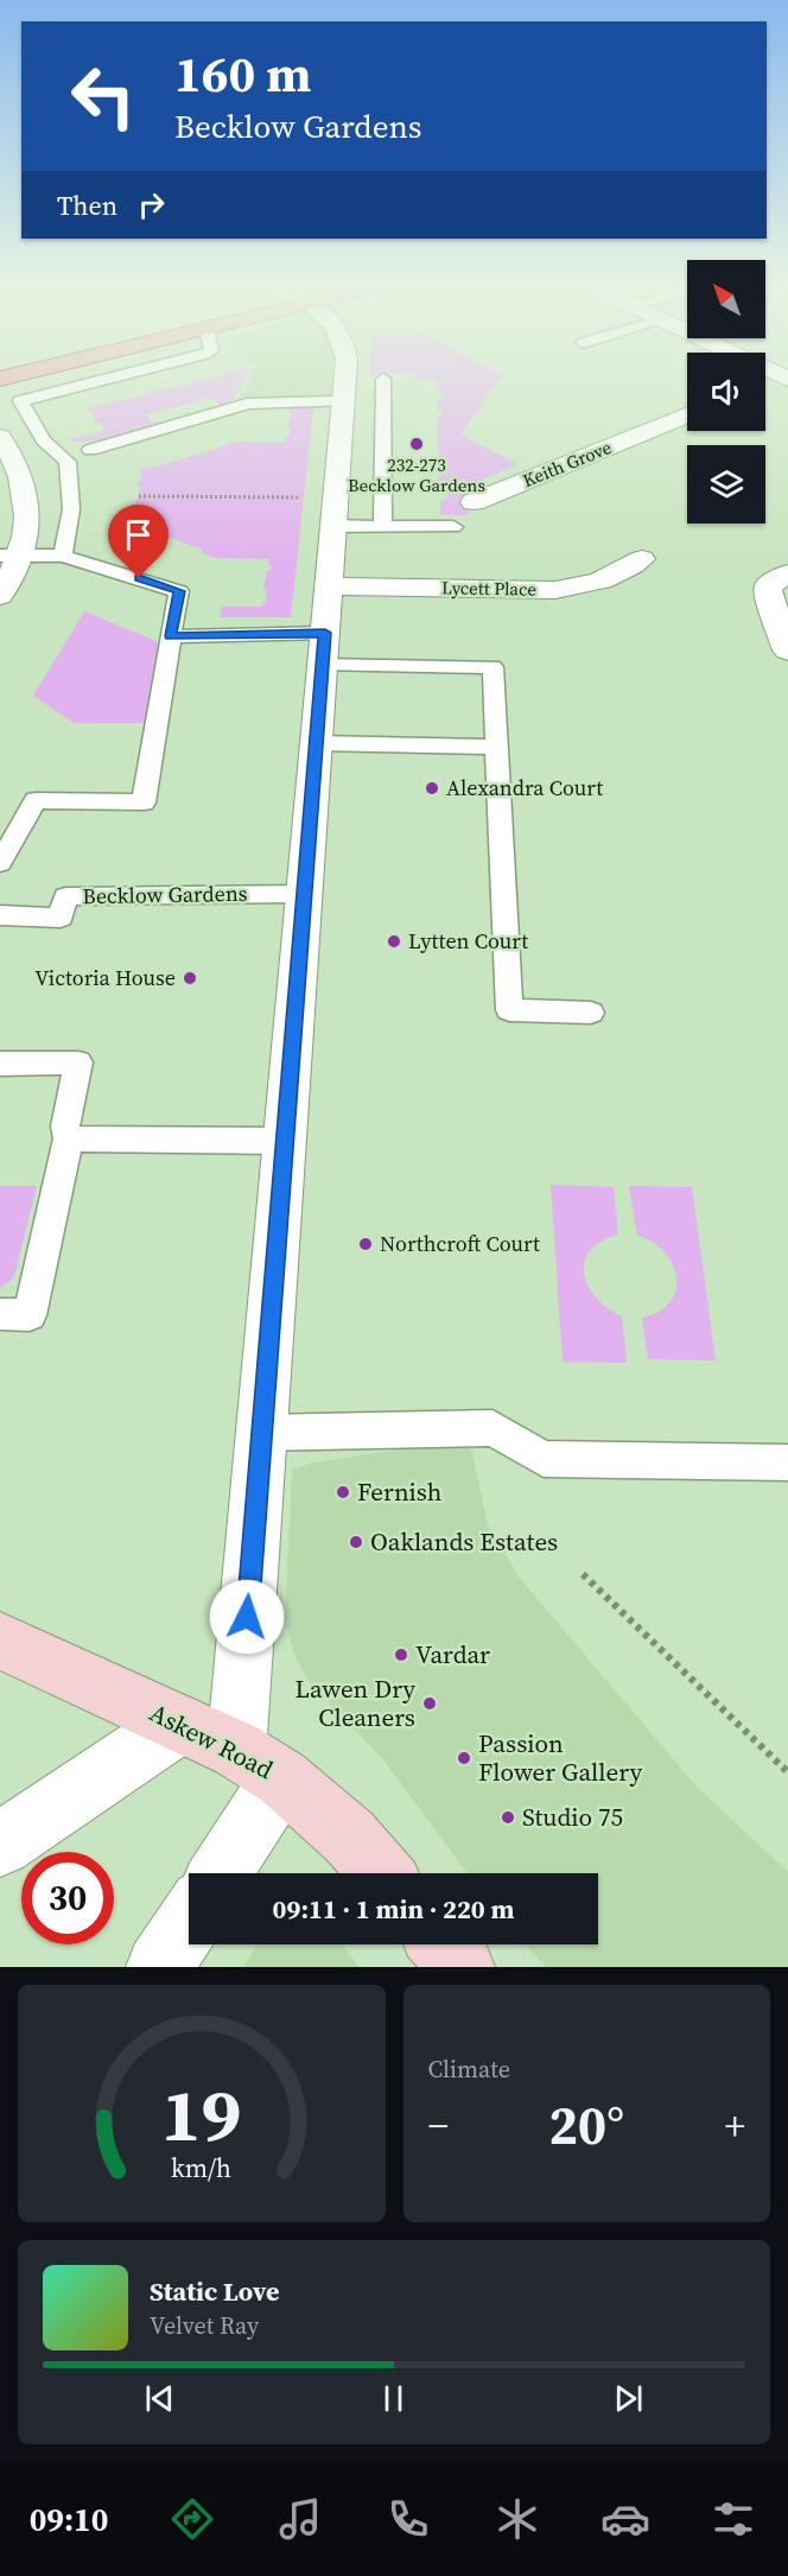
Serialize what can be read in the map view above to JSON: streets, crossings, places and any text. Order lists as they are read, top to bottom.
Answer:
{
  "streets": {
    "main road": ["Askew Road"],
    "street": ["Keith Grove", "Lycett Place"],
    "lane": ["Becklow Gardens"]
  },
  "places": [
    "232-273 Becklow Gardens",
    "Alexandra Court",
    "Lytten Court",
    "Victoria House",
    "Northcroft Court",
    "Fernish",
    "Oaklands Estates",
    "Vardar",
    "Lawen Dry Cleaners",
    "Passion Flower Gallery",
    "Studio 75"
  ],
  "north": "top left",
  "page": {
    "turn": ["160 m", "Becklow Gardens"],
    "then": "Then",
    "limit": "30",
    "trip": "09:11 · 1 min · 220 m",
    "tile": "Climate",
    "heat": ["−", "20°", "+"],
    "song": ["Static Love", "Velvet Ray"],
    "tabs": "09:10",
    "gauge": ["19", "km/h"]
  }
}
